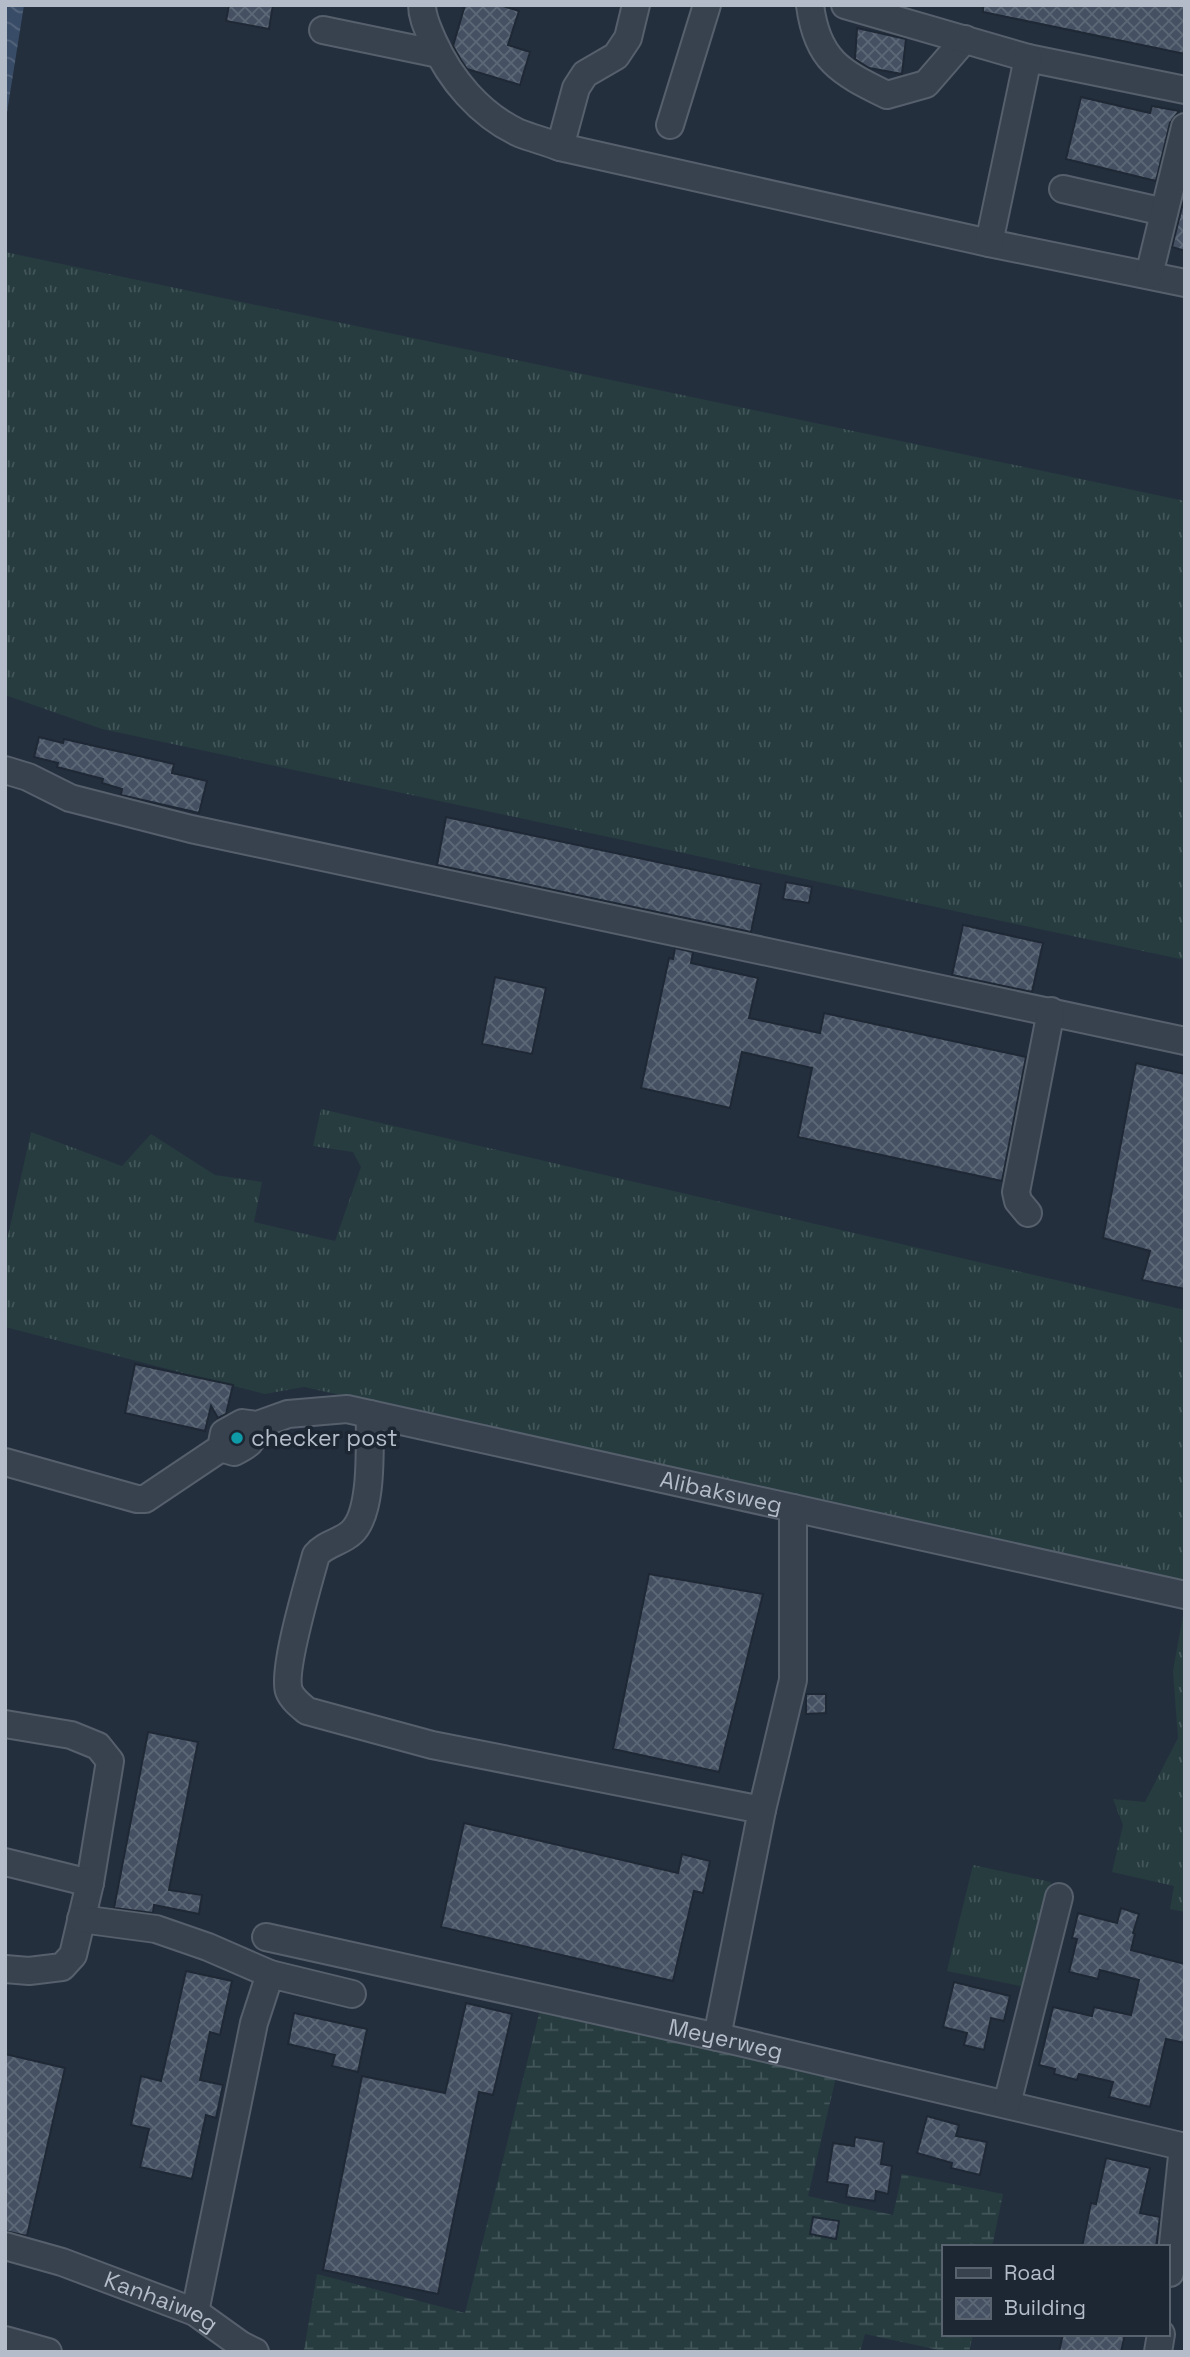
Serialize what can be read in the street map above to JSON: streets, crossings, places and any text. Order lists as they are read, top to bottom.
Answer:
{
  "streets": {
    "street": ["Alibaksweg", "Meyerweg", "Kanhaiweg"]
  },
  "places": ["checker post"],
  "legend": ["Road", "Building"]
}
